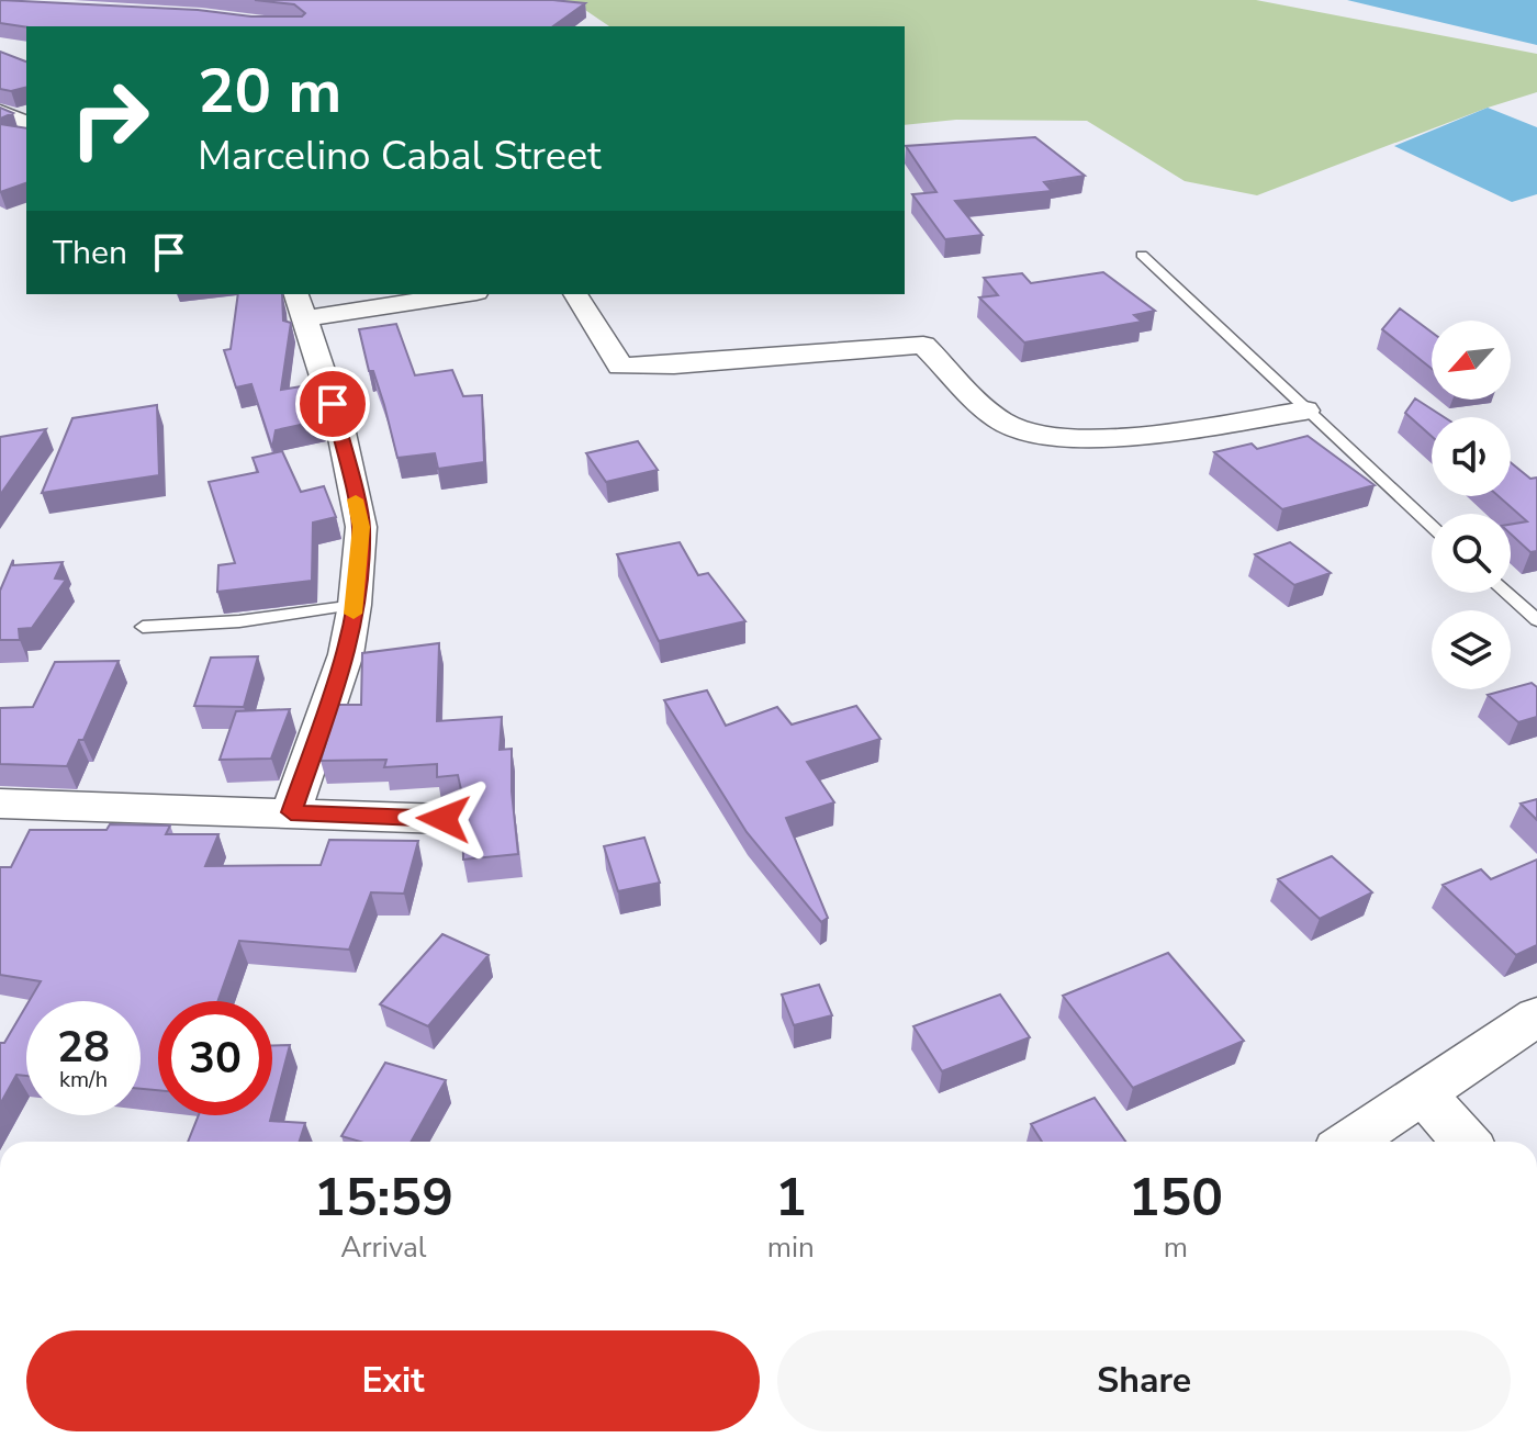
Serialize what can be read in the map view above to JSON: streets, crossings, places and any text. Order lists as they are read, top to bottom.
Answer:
{
  "north": "bottom left",
  "page": {
    "turn": ["20 m", "Marcelino Cabal Street"],
    "then": "Then",
    "speed": "28 km/h",
    "limit": "30",
    "eta": [
      "15:59",
      "Arrival",
      "1",
      "min",
      "150",
      "m"
    ],
    "buttons": ["Exit", "Share"]
  }
}
